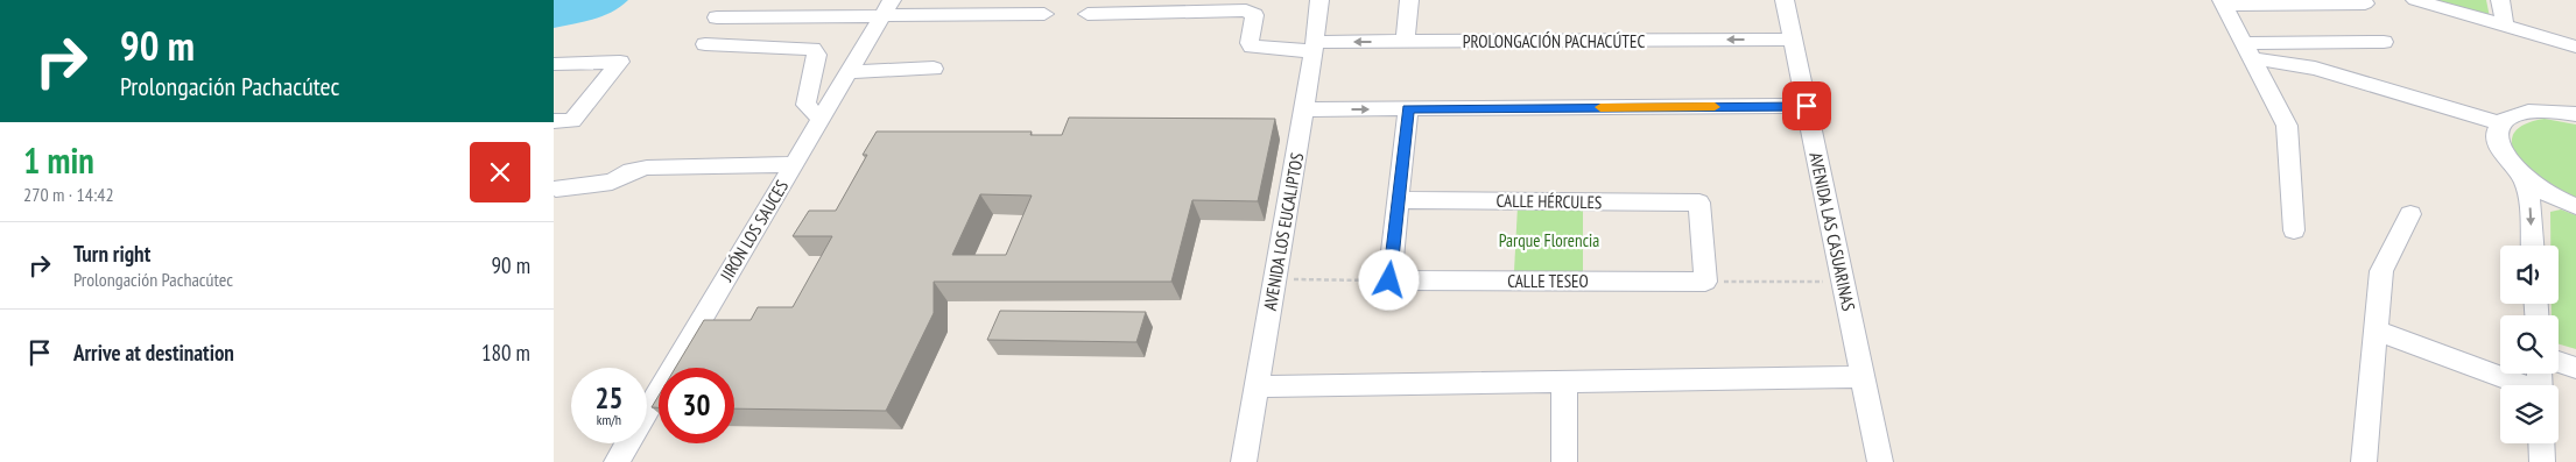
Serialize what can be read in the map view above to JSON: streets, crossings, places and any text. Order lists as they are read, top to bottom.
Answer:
{
  "streets": {
    "street": [
      "PROLONGACIÓN PACHACÚTEC",
      "CALLE HÉRCULES",
      "JIRÓN LOS SAUCES",
      "AVENIDA LOS EUCALIPTOS",
      "AVENIDA LAS CASUARINAS",
      "CALLE TESEO"
    ]
  },
  "crossings": [
    ["PROLONGACIÓN PACHACÚTEC", "AVENIDA LOS EUCALIPTOS"],
    ["PROLONGACIÓN PACHACÚTEC", "AVENIDA LAS CASUARINAS"]
  ],
  "parks": ["Parque Florencia"],
  "page": {
    "turn": ["90 m", "Prolongación Pachacútec"],
    "heading": ["1 min", "270 m · 14:42"],
    "list": [
      {
        "name": "Turn right",
        "note": "Prolongación Pachacútec",
        "value": "90 m"
      },
      {
        "name": "Arrive at destination",
        "value": "180 m"
      }
    ],
    "speed": "25 km/h",
    "limit": "30"
  }
}
